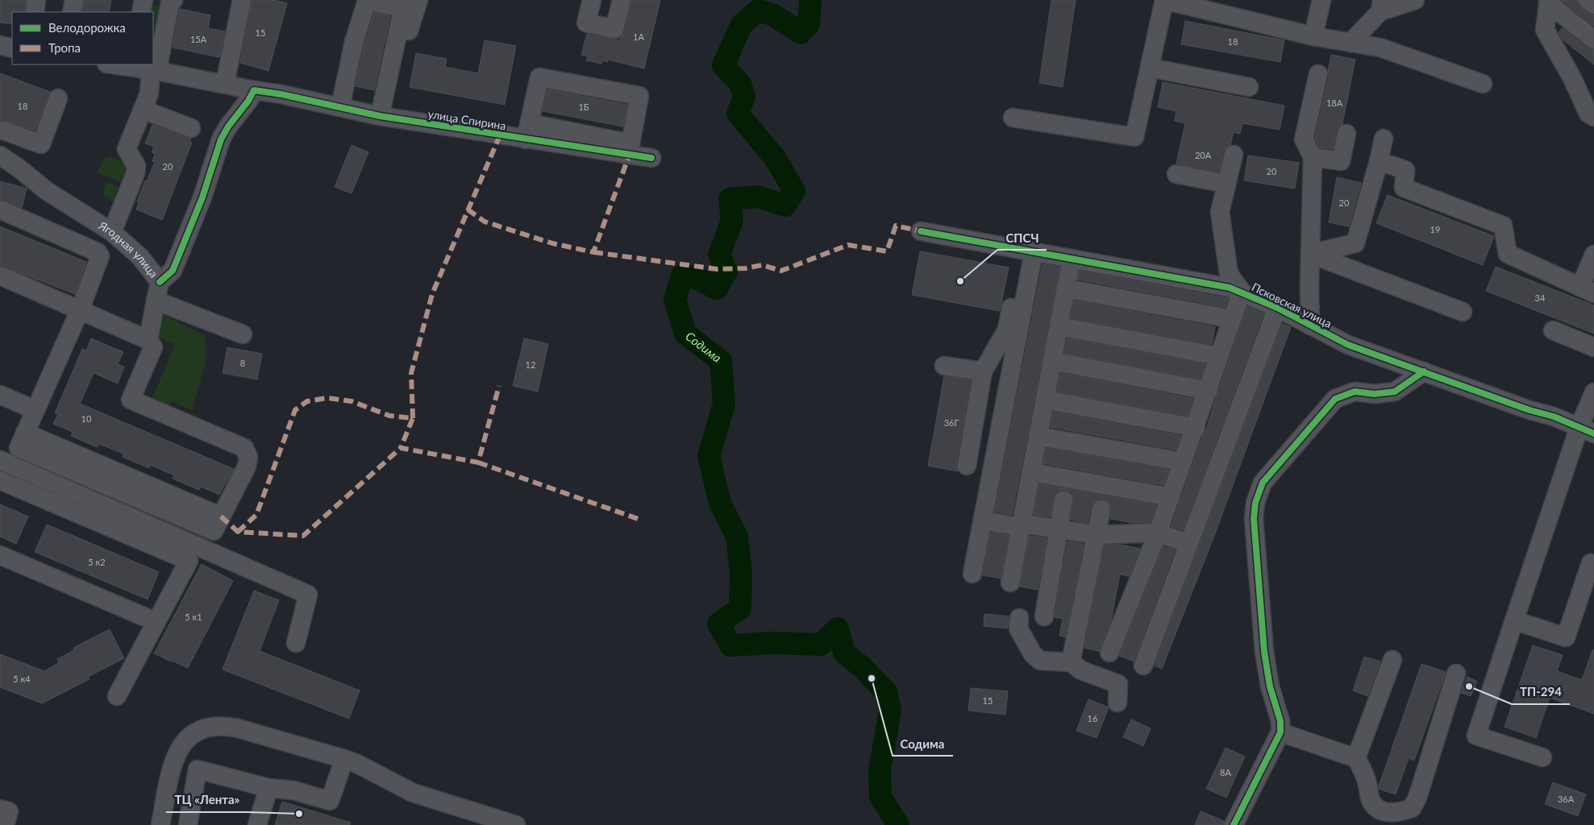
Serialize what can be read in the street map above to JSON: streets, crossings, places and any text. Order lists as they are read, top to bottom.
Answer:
{
  "streets": {
    "street": ["улица Спирина", "Ягодная улица", "Псковская улица"]
  },
  "water": ["Содима"],
  "places": [
    "СПСЧ",
    "Содима",
    "ТП-294",
    "ТЦ «Лента»"
  ],
  "house_numbers": [
    "15",
    "1А",
    "15А",
    "18",
    "18А",
    "18",
    "1Б",
    "20А",
    "20",
    "20",
    "20",
    "19",
    "34",
    "8",
    "12",
    "10",
    "36Г",
    "5 к2",
    "5 к1",
    "5 к4",
    "15",
    "16",
    "8А",
    "36А"
  ],
  "legend": ["Велодорожка", "Тропа"]
}
